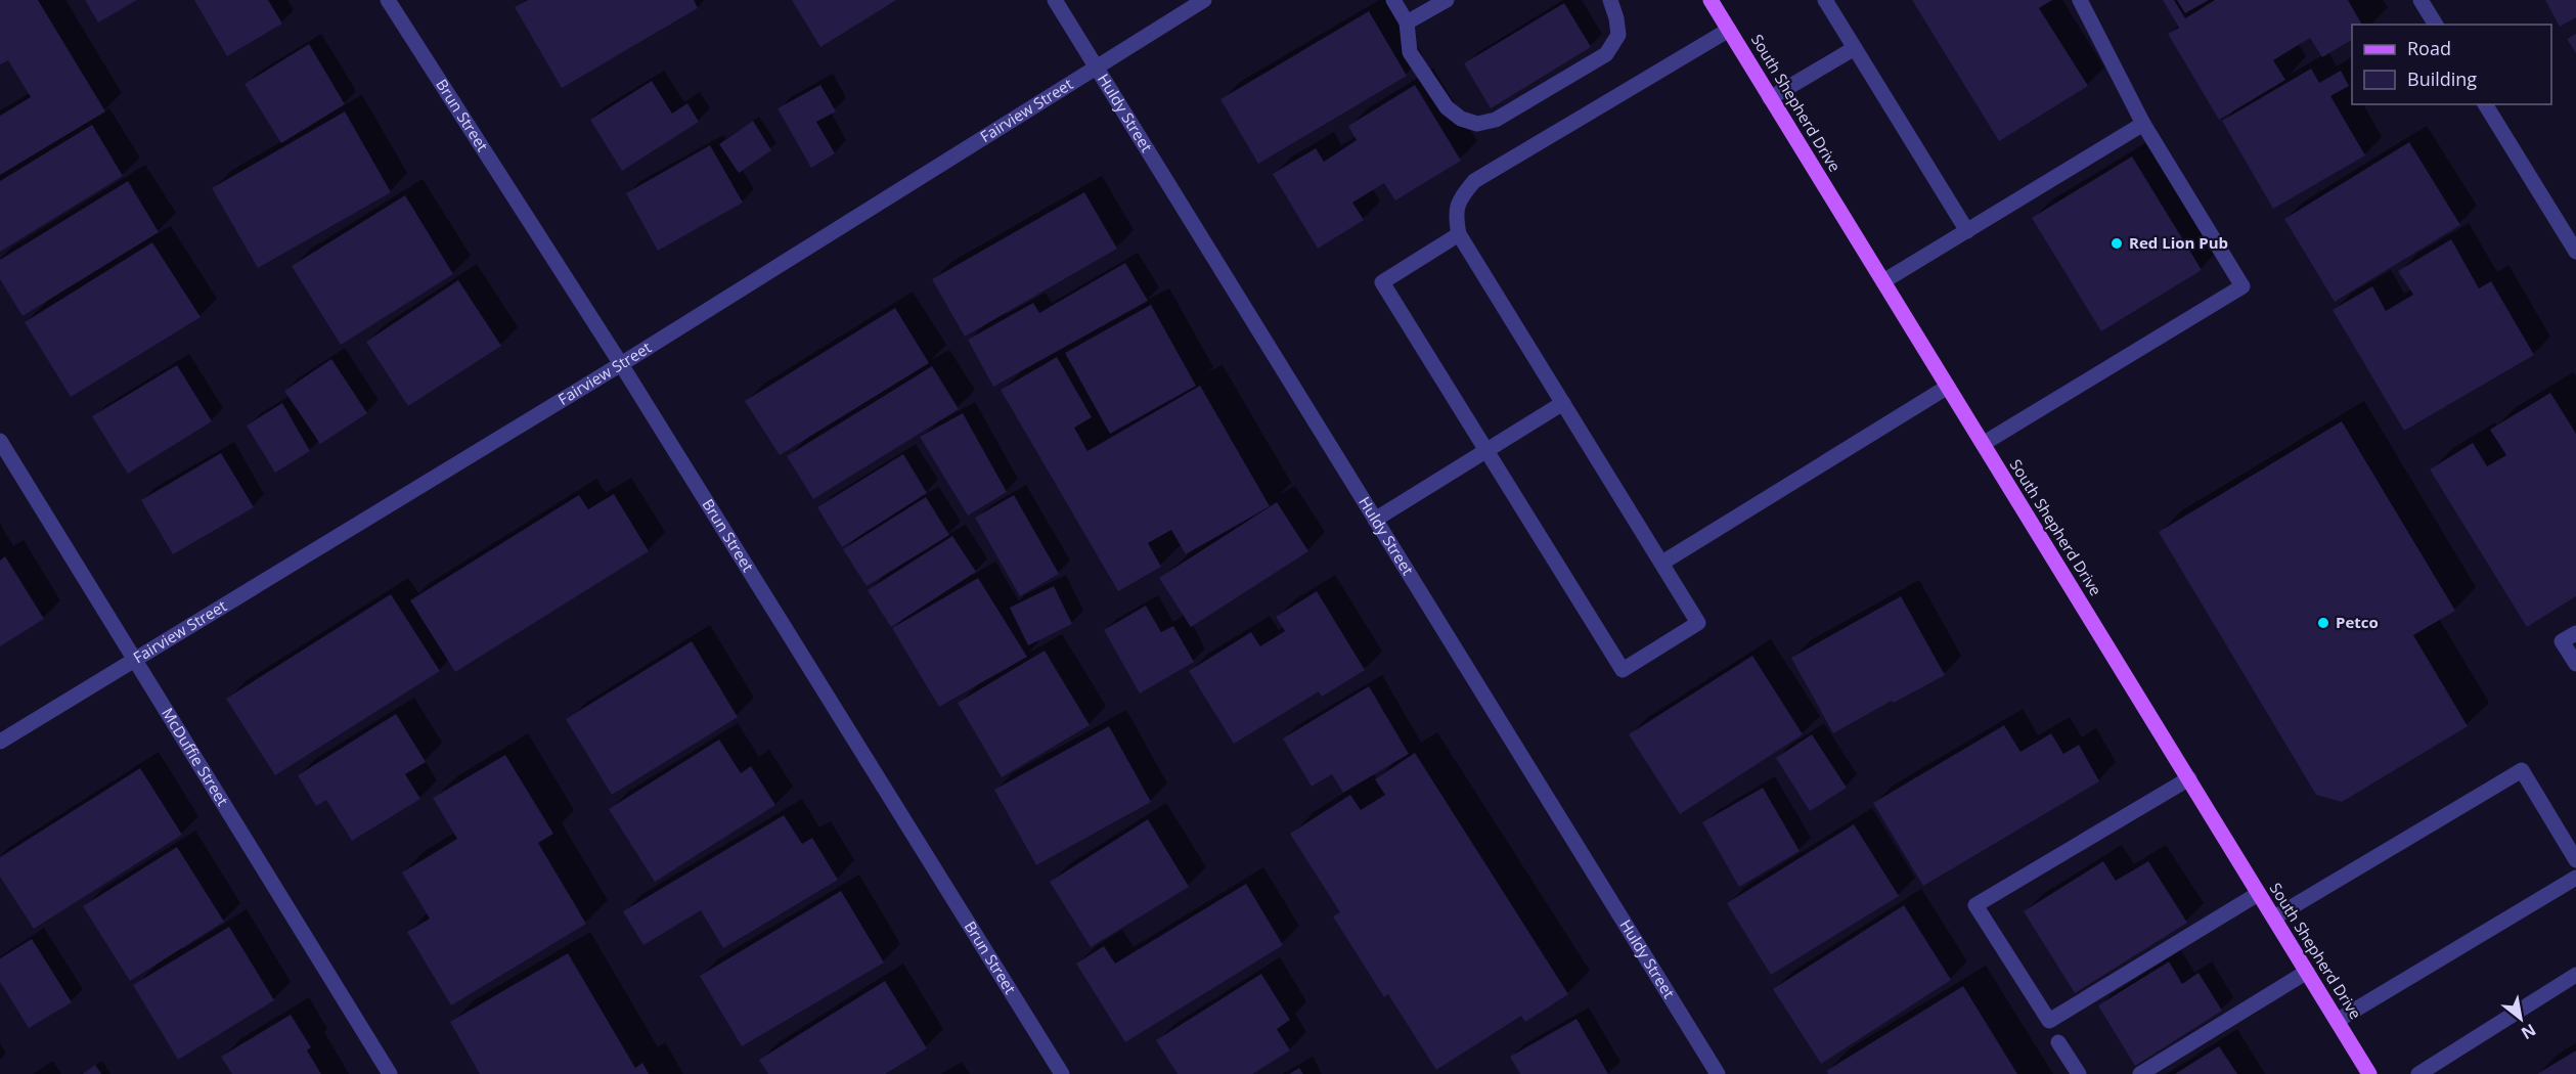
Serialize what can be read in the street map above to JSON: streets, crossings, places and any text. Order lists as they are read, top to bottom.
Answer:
{
  "streets": {
    "main road": ["South Shepherd Drive"],
    "street": [
      "Fairview Street",
      "Huldy Street",
      "Brun Street",
      "McDuffie Street"
    ]
  },
  "crossings": [
    ["Fairview Street", "Huldy Street"],
    ["Fairview Street", "Brun Street"],
    ["Fairview Street", "McDuffie Street"]
  ],
  "places": ["Red Lion Pub", "Petco"],
  "legend": ["Road", "Building"],
  "north": "bottom right"
}
